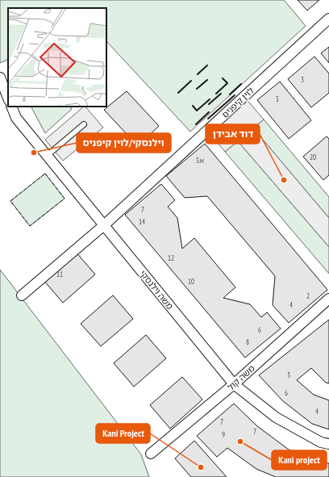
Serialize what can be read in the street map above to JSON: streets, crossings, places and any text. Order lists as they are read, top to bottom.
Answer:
{
  "streets": {
    "street": ["לוין קיפניס", "משה וילנסקי", "משה קול"]
  },
  "crossings": [
    ["לוין קיפניס", "משה וילנסקי"],
    ["משה וילנסקי", "משה קול"]
  ],
  "places": [
    "וילנסקי/לוין קיפניס",
    "דוד אבידן",
    "Kani project",
    "Kani Project"
  ],
  "house_numbers": [
    "3",
    "5",
    "20",
    "5א",
    "7",
    "14",
    "12",
    "11",
    "10",
    "2",
    "4",
    "6",
    "8",
    "3",
    "6",
    "4",
    "7",
    "7",
    "9"
  ]
}
